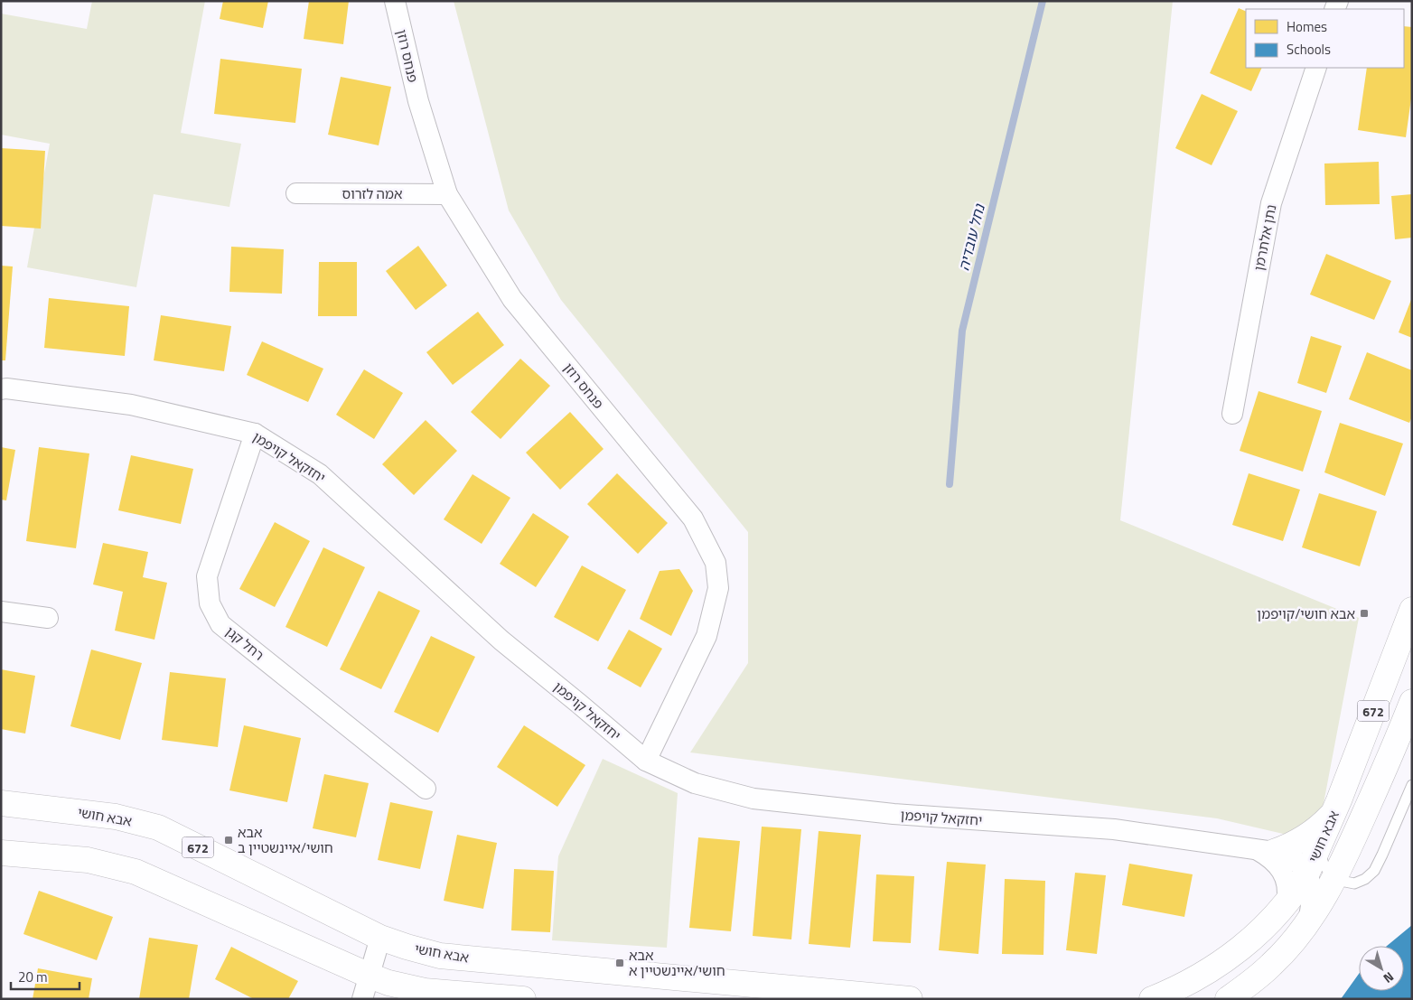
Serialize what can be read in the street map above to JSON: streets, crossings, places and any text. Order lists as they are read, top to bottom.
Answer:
{
  "streets": {
    "main road": ["672", "אבא חושי"],
    "street": [
      "פנחס רוזן",
      "אמה לזרוס",
      "נתן אלתרמן",
      "יחזקאל קויפמן",
      "רחל קגן"
    ]
  },
  "crossings": [
    ["פנחס רוזן", "אמה לזרוס"],
    ["פנחס רוזן", "יחזקאל קויפמן"],
    ["יחזקאל קויפמן", "רחל קגן"],
    ["יחזקאל קויפמן", "אבא חושי"]
  ],
  "water": ["נחל עובדיה"],
  "places": {
    "transit": ["אבא חושי/קויפמן", "אבא חושי/איינשטיין ב", "אבא חושי/איינשטיין א"]
  },
  "legend": ["Homes", "Schools"],
  "scale_bar": "20 m",
  "north": "bottom right"
}
